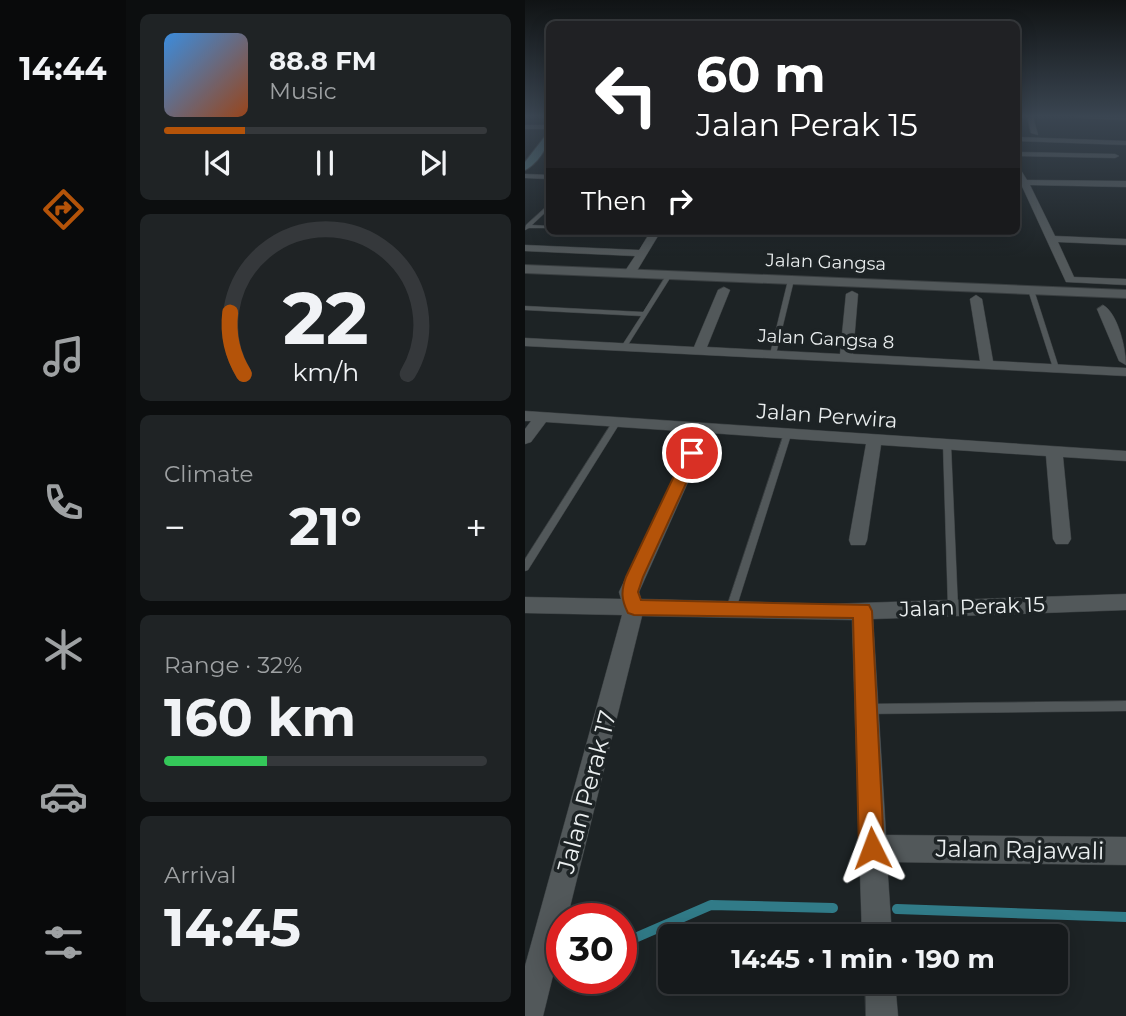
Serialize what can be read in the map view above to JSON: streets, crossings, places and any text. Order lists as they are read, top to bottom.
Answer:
{
  "streets": {
    "street": [
      "Jalan Gangsa",
      "Jalan Gangsa 8",
      "Jalan Perwira",
      "Jalan Perak 15",
      "Jalan Perak 17",
      "Jalan Rajawali"
    ]
  },
  "crossings": [
    ["Jalan Perwira", "Jalan Perak 17"],
    ["Jalan Perak 15", "Jalan Perak 17"]
  ],
  "page": {
    "tabs": "14:44",
    "turn": ["60 m", "Jalan Perak 15"],
    "song": ["88.8 FM", "Music"],
    "then": "Then",
    "tile": [
      "Climate",
      ["Range · 32%", "160 km"],
      ["Arrival", "14:45"]
    ],
    "heat": ["−", "21°", "+"],
    "limit": "30",
    "trip": "14:45 · 1 min · 190 m",
    "gauge": ["22", "km/h"]
  }
}
